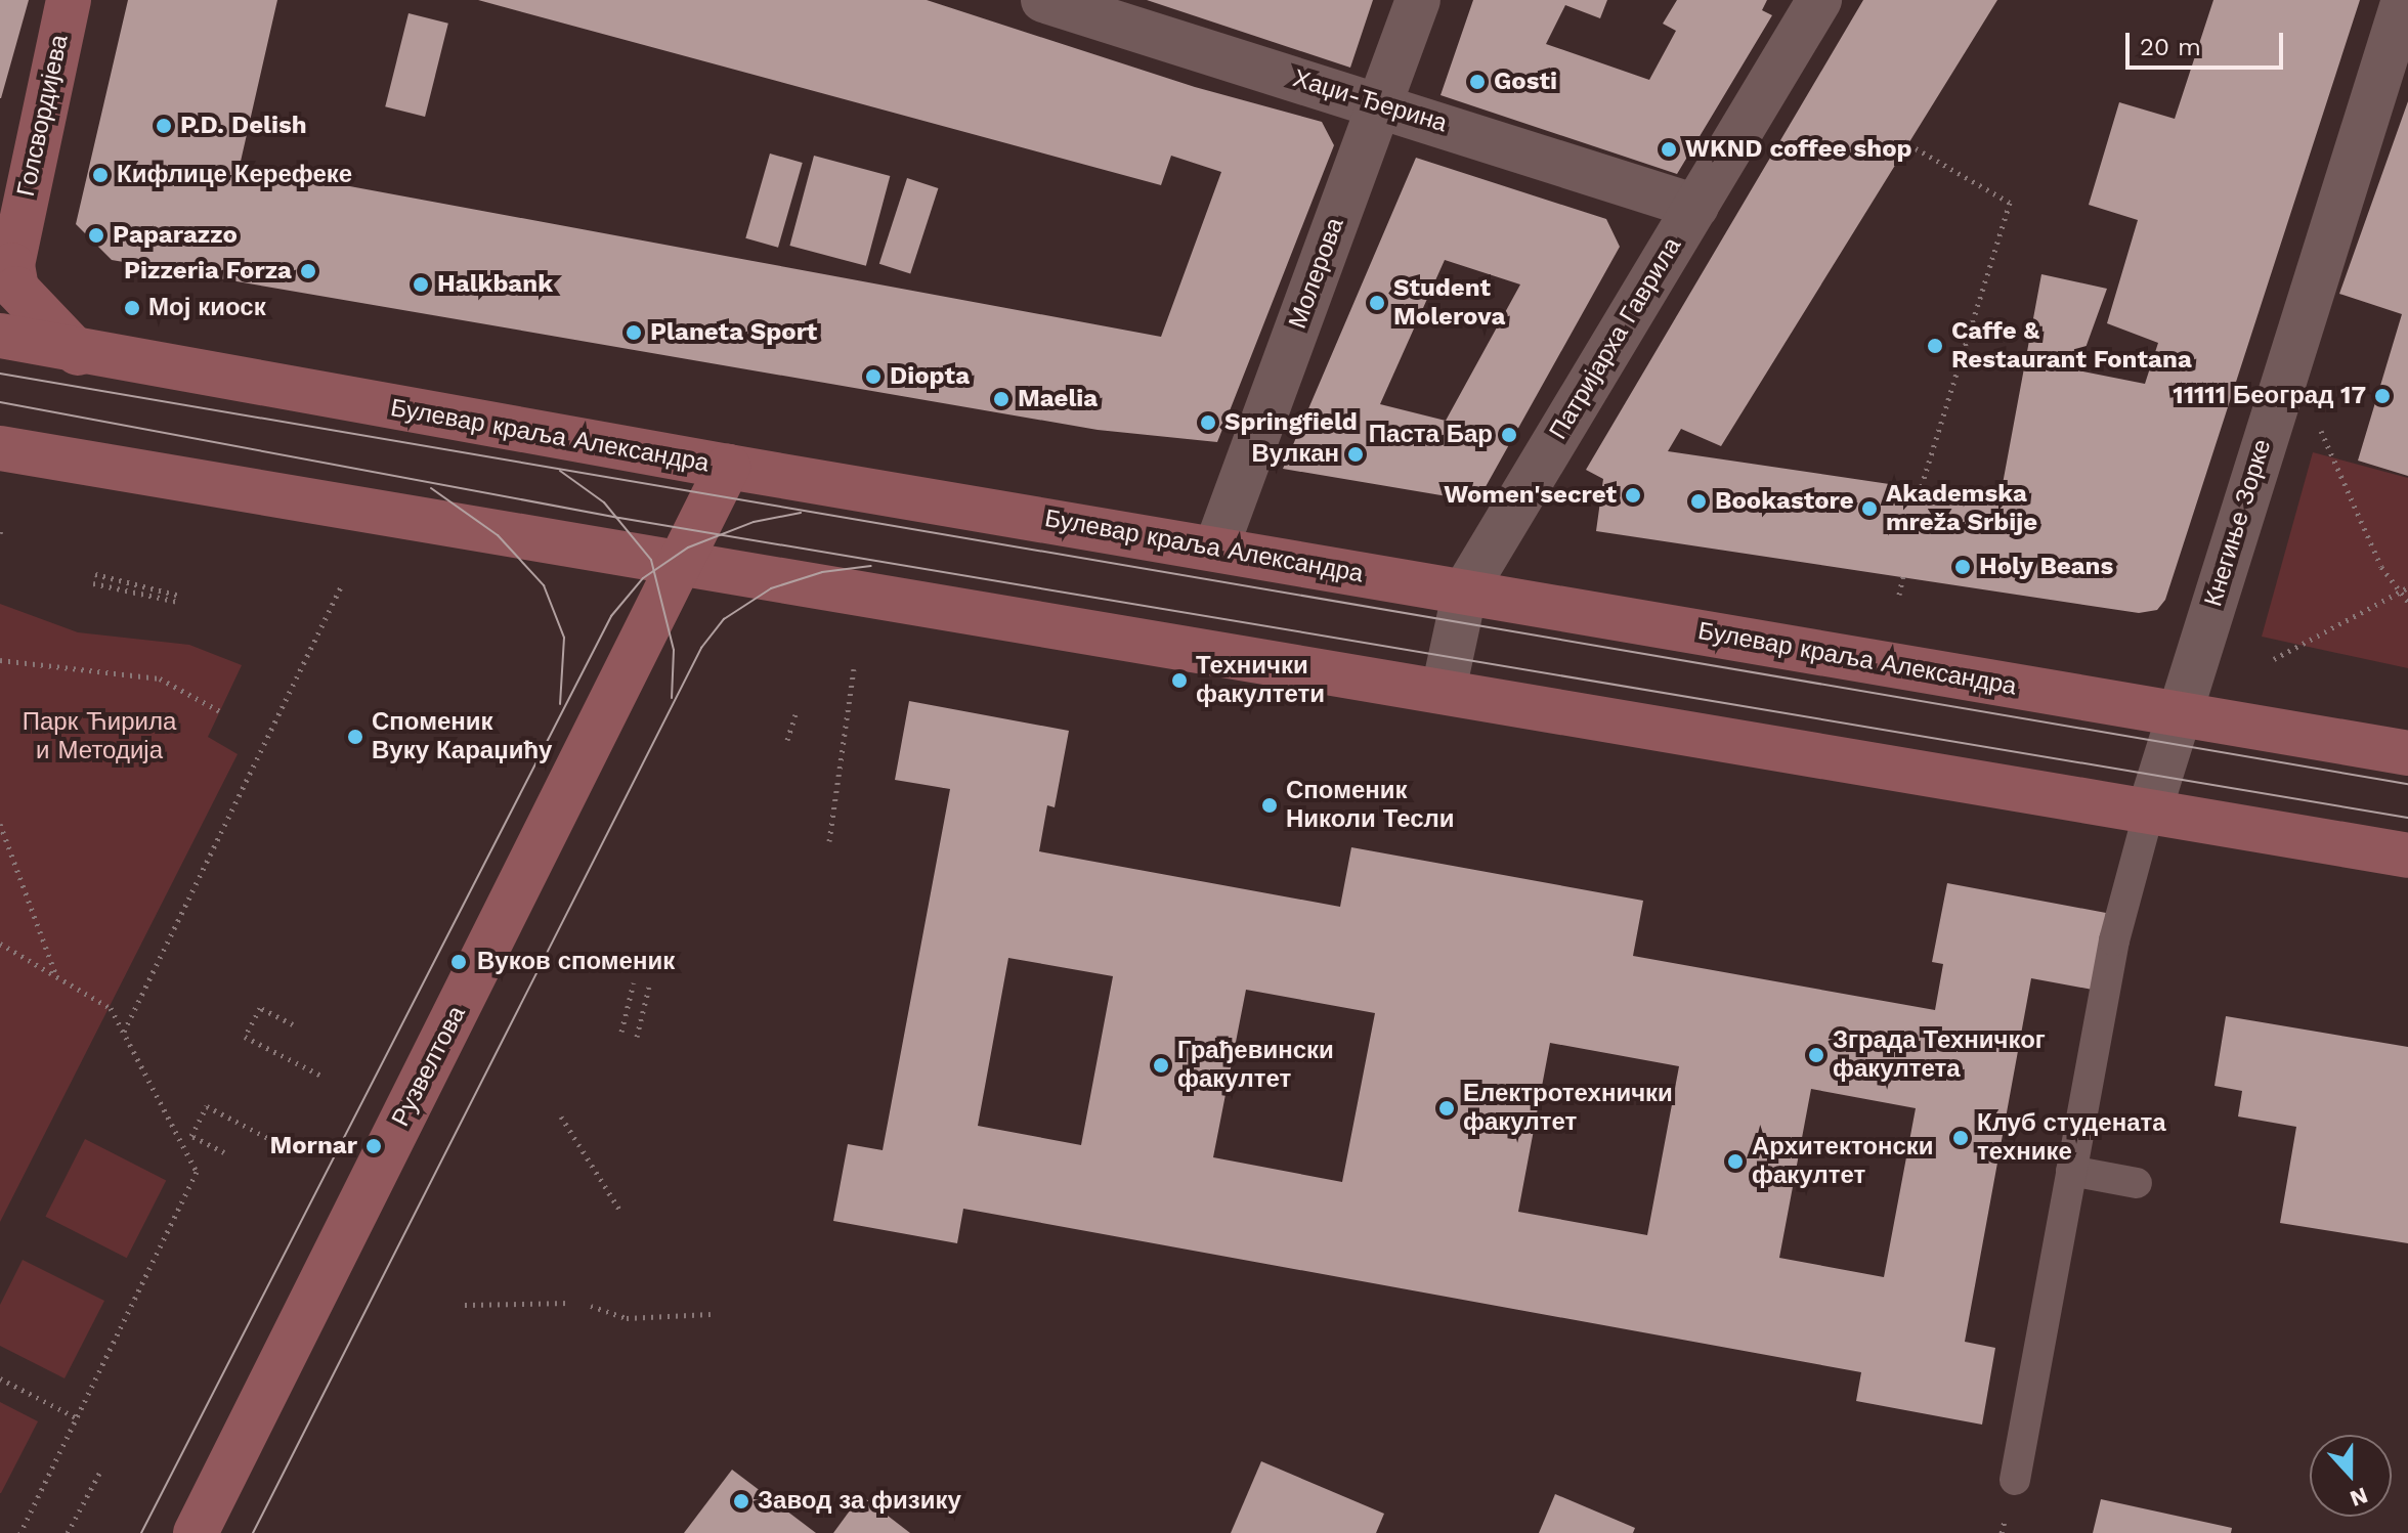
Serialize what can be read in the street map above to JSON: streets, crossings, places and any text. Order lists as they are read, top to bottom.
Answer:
{
  "streets": {
    "main road": ["Голсвордијева", "Булевар краља Александра", "Рузвелтова"],
    "street": [
      "Хаџи-Ђерина",
      "Молерова",
      "Патријарха Гаврила",
      "Кнегиње Зорке"
    ]
  },
  "crossings": [
    ["Хаџи-Ђерина", "Молерова"],
    ["Хаџи-Ђерина", "Патријарха Гаврила"],
    ["Голсвордијева", "Булевар краља Александра"],
    ["Молерова", "Булевар краља Александра"],
    ["Патријарха Гаврила", "Булевар краља Александра"],
    ["Булевар краља Александра", "Кнегиње Зорке"],
    ["Булевар краља Александра", "Рузвелтова"]
  ],
  "parks": ["Парк Ћирила и Методија"],
  "places": [
    "Gosti",
    "P.D. Delish",
    "WKND coffee shop",
    "Кифлице Керефеке",
    "Paparazzo",
    "Pizzeria Forza",
    "Halkbank",
    "Student Molerova",
    "Мој киоск",
    "Planeta Sport",
    "Caffe & Restaurant Fontana",
    "Diopta",
    "11111 Београд 17",
    "Maelia",
    "Springfield",
    "Паста Бар",
    "Вулкан",
    "Women'secret",
    "Bookastore",
    "Akademska mreža Srbije",
    "Holy Beans",
    "Технички факултети",
    "Споменик Вуку Караџићу",
    "Споменик Николи Тесли",
    "Вуков споменик",
    "Зграда Техничког факултета",
    "Грађевински факултет",
    "Електротехнички факултет",
    "Клуб студената технике",
    "Mornar",
    "Архитектонски факултет",
    "Завод за физику"
  ],
  "scale_bar": "20 m",
  "north": "bottom"
}
